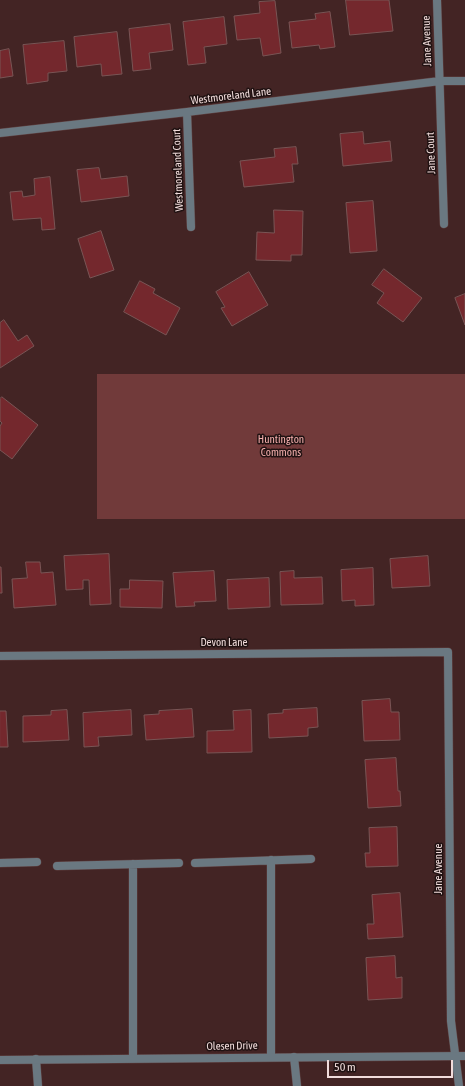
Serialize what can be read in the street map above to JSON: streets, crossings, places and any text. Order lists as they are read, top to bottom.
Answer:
{
  "streets": {
    "street": [
      "Jane Avenue",
      "Westmoreland Lane",
      "Jane Court",
      "Westmoreland Court",
      "Devon Lane",
      "Olesen Drive"
    ]
  },
  "crossings": [
    ["Jane Avenue", "Westmoreland Lane"],
    ["Jane Avenue", "Jane Court"],
    ["Jane Avenue", "Devon Lane"],
    ["Jane Avenue", "Olesen Drive"],
    ["Westmoreland Lane", "Jane Court"],
    ["Westmoreland Lane", "Westmoreland Court"]
  ],
  "parks": ["Huntington Commons"],
  "scale_bar": "50 m"
}
